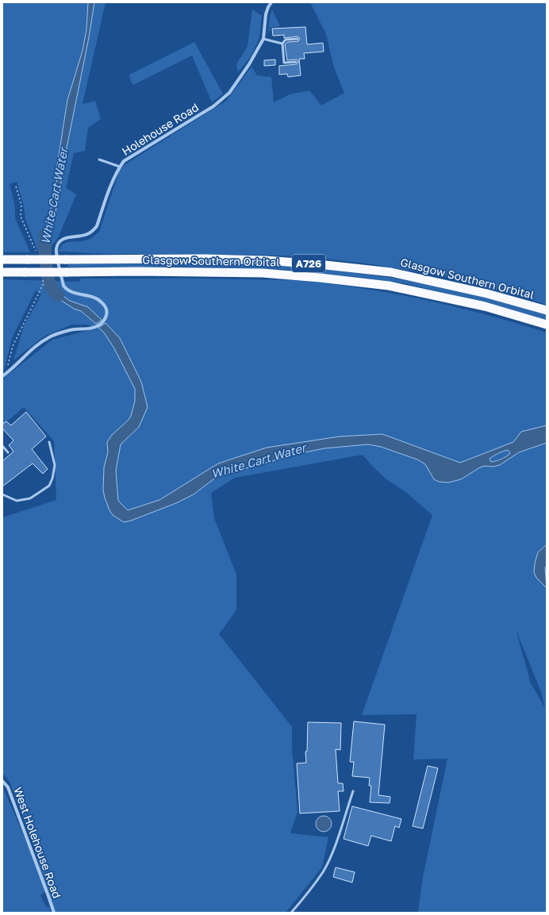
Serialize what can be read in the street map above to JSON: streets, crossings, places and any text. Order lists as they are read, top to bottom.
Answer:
{
  "streets": {
    "highway": ["Glasgow Southern Orbital", "A726"],
    "street": ["Holehouse Road", "West Holehouse Road"]
  },
  "water": ["White Cart Water"]
}
